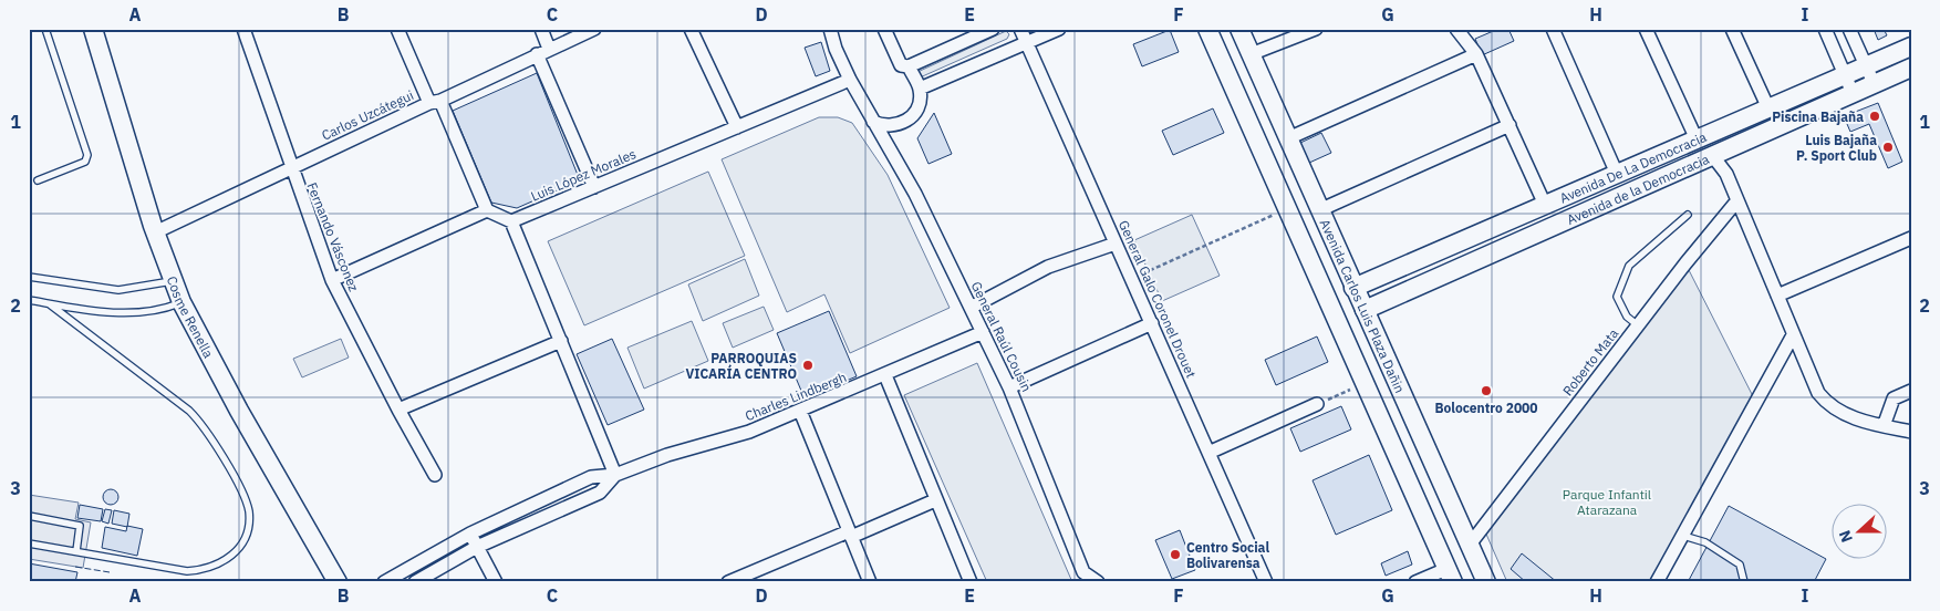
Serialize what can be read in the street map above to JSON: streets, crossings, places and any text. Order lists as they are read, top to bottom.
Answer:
{
  "streets": {
    "street": [
      "Carlos Uzcátegui",
      "Avenida De La Democracia",
      "Luis López Morales",
      "Avenida de la Democracia",
      "Fernando Vásconez",
      "General Galo Coronel Drouet",
      "Avenida Carlos Luis Plaza Dañin",
      "Cosme Renella",
      "General Raúl Cousin",
      "Roberto Mata",
      "Charles Lindbergh"
    ]
  },
  "crossings": [
    ["Carlos Uzcátegui", "Fernando Vásconez"],
    ["Carlos Uzcátegui", "Cosme Renella"],
    ["Avenida De La Democracia", "Avenida Carlos Luis Plaza Dañin"],
    ["Luis López Morales", "General Raúl Cousin"],
    ["Avenida de la Democracia", "Avenida Carlos Luis Plaza Dañin"],
    ["Avenida Carlos Luis Plaza Dañin", "Roberto Mata"],
    ["General Raúl Cousin", "Charles Lindbergh"]
  ],
  "parks": ["Parque Infantil Atarazana"],
  "places": [
    "Piscina Bajaña",
    "Luis Bajaña P. Sport Club",
    "PARROQUIAS VICARÍA CENTRO",
    "Bolocentro 2000",
    "Centro Social Bolivarensa"
  ],
  "north": "left",
  "grid": {
    "columns": [
      "A",
      "B",
      "C",
      "D",
      "E",
      "F",
      "G",
      "H",
      "I"
    ],
    "rows": ["1", "2", "3"]
  }
}
